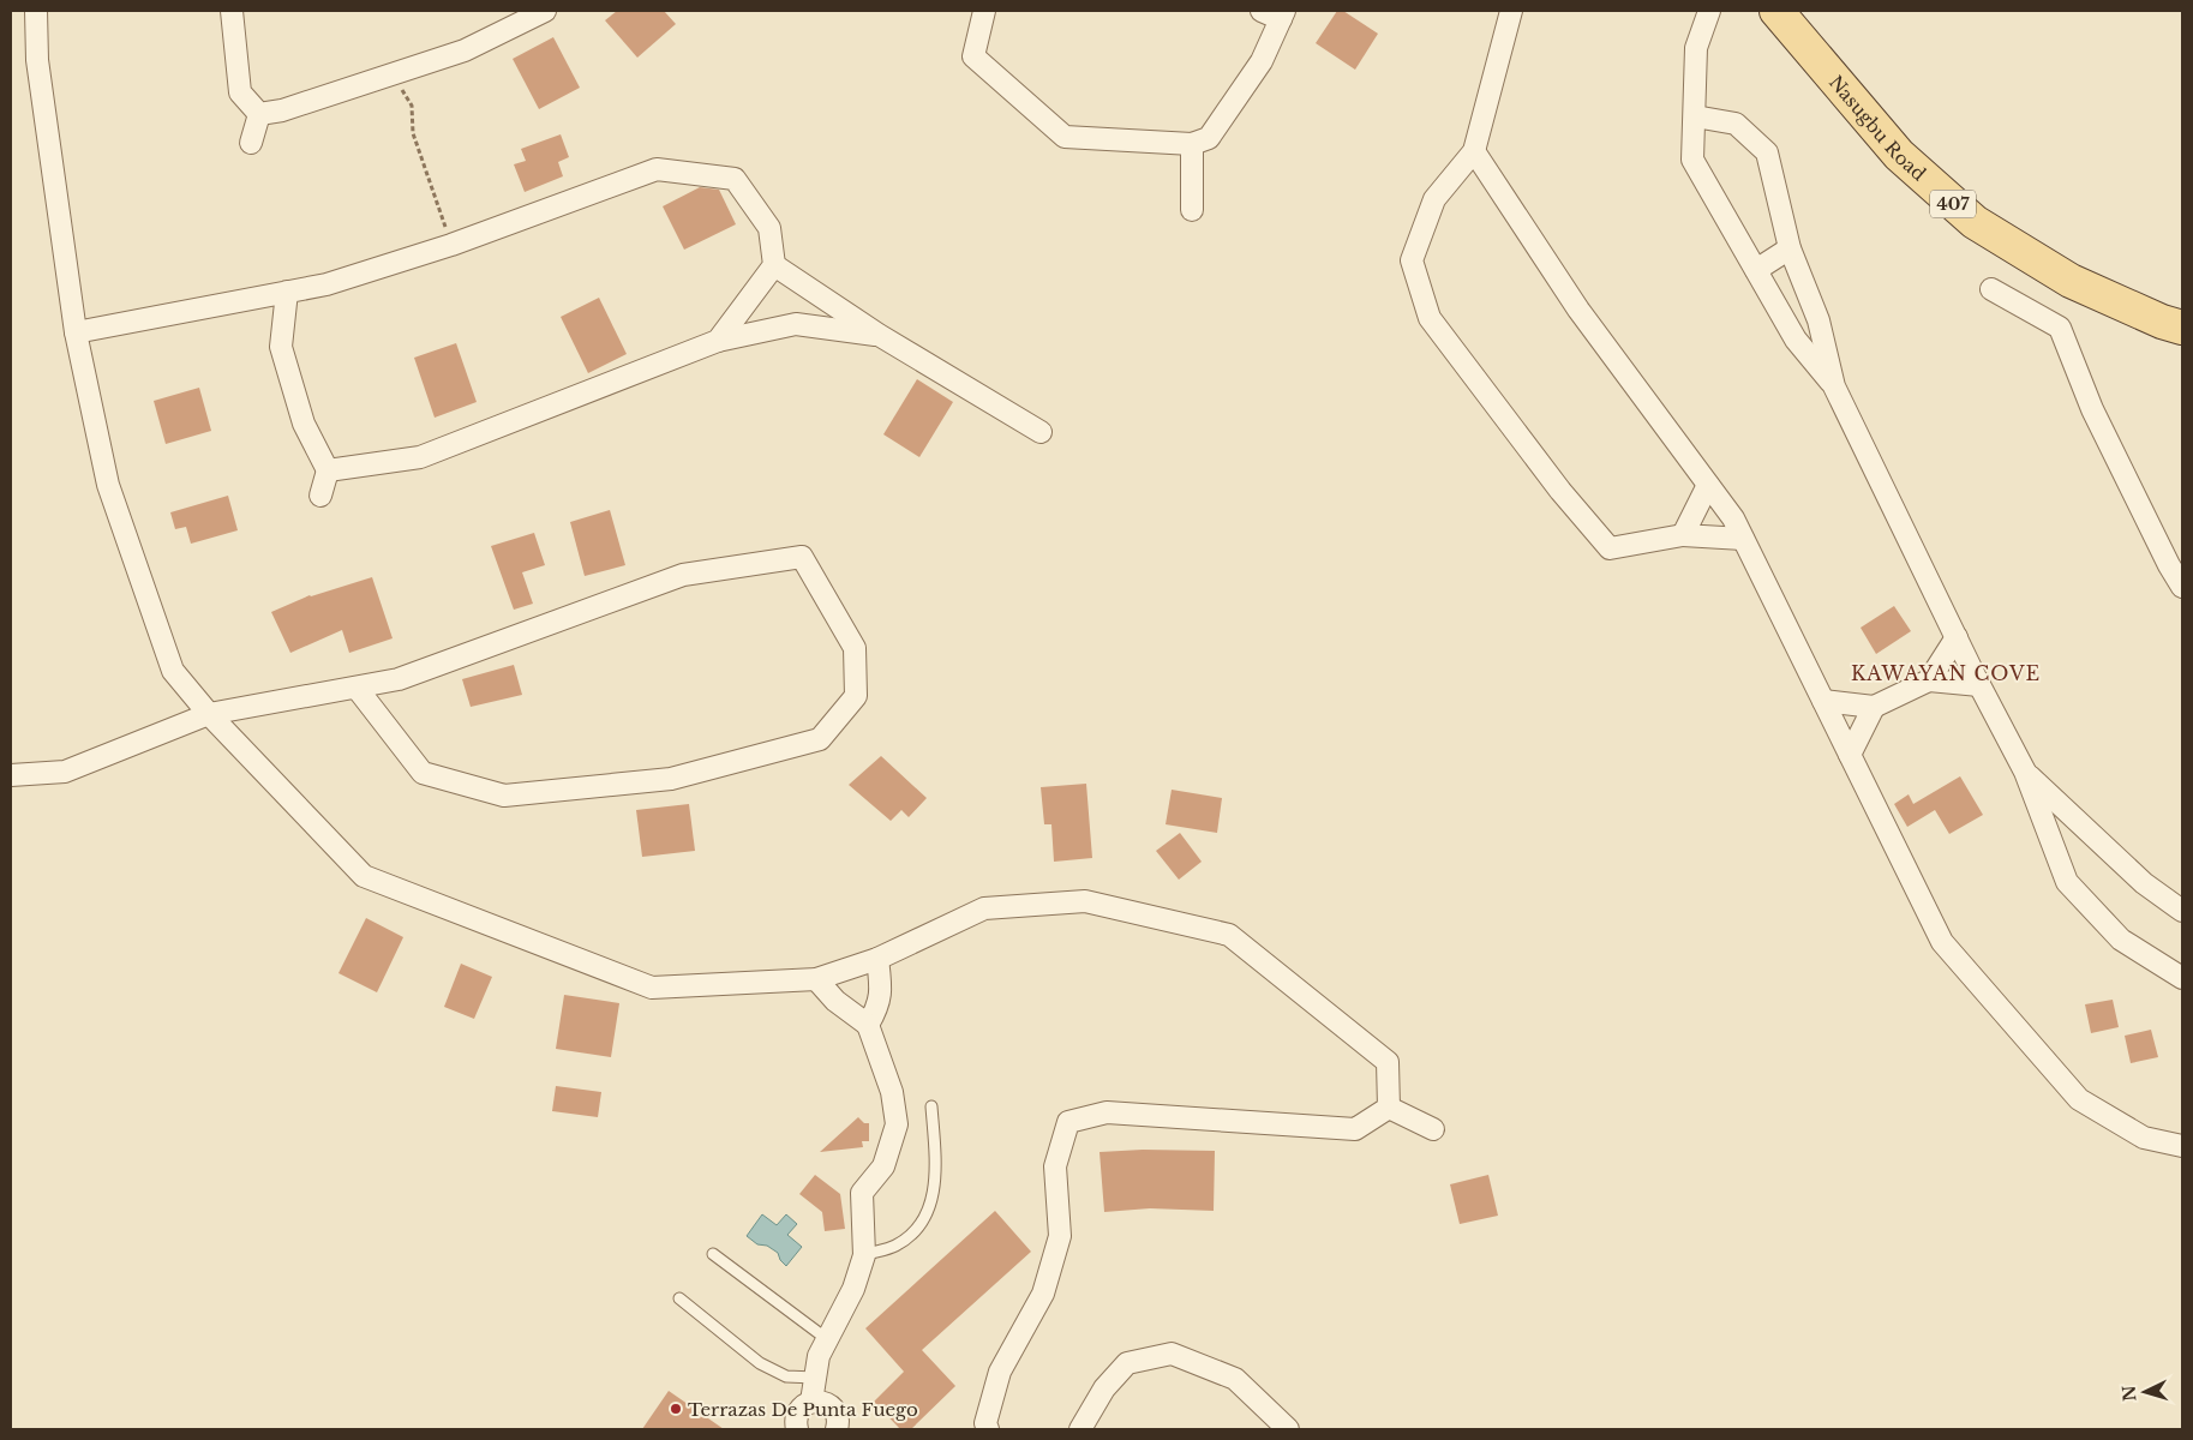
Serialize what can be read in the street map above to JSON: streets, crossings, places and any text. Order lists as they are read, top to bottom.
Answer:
{
  "streets": {
    "main road": ["Nasugbu Road", "407"]
  },
  "districts": ["KAWAYAN COVE"],
  "places": ["Terrazas De Punta Fuego"],
  "north": "left"
}
